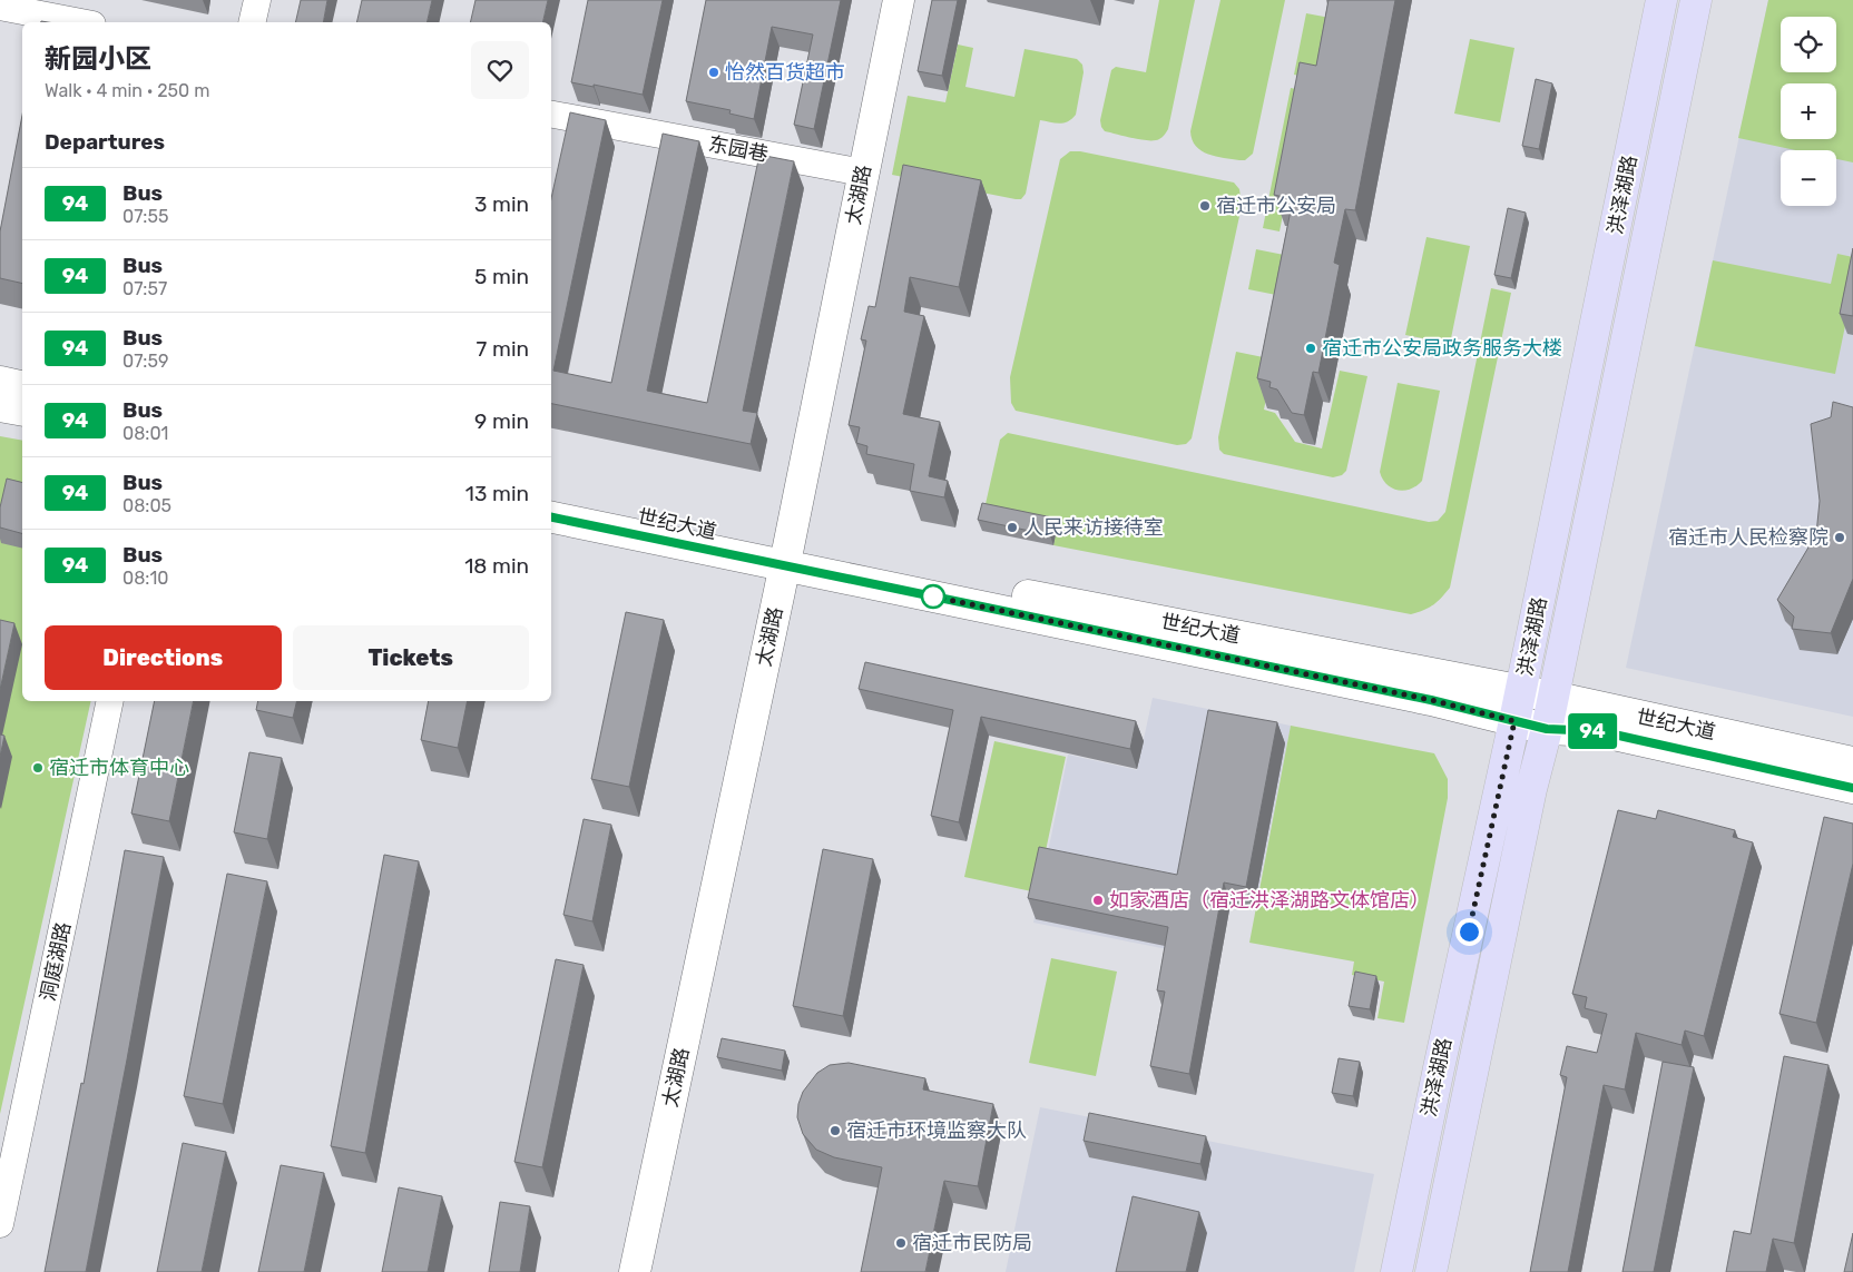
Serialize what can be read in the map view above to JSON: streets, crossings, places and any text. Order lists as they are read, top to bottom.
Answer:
{
  "streets": {
    "main road": ["洪泽湖路"],
    "street": [
      "东园巷",
      "太湖路",
      "世纪大道",
      "洞庭湖路"
    ]
  },
  "crossings": [
    ["东园巷", "太湖路"],
    ["太湖路", "世纪大道"],
    ["洪泽湖路", "世纪大道"]
  ],
  "places": [
    "怡然百货超市",
    "宿迁市公安局",
    "宿迁市公安局政务服务大楼",
    "人民来访接待室",
    "宿迁市人民检察院",
    "宿迁市体育中心",
    "如家酒店（宿迁洪泽湖路文体馆店）",
    "宿迁市环境监察大队",
    "宿迁市民防局"
  ],
  "lines": ["bus line 94"],
  "page": {
    "on_map": "94",
    "map_buttons": ["+", "−"],
    "heading": [
      ["新园小区", "Walk · 4 min · 250 m"],
      "Departures"
    ],
    "list": [
      {
        "mark": "94",
        "name": "Bus",
        "note": "07:55",
        "value": "3 min"
      },
      {
        "mark": "94",
        "name": "Bus",
        "note": "07:57",
        "value": "5 min"
      },
      {
        "mark": "94",
        "name": "Bus",
        "note": "07:59",
        "value": "7 min"
      },
      {
        "mark": "94",
        "name": "Bus",
        "note": "08:01",
        "value": "9 min"
      },
      {
        "mark": "94",
        "name": "Bus",
        "note": "08:05",
        "value": "13 min"
      },
      {
        "mark": "94",
        "name": "Bus",
        "note": "08:10",
        "value": "18 min"
      }
    ],
    "buttons": ["Directions", "Tickets"]
  }
}
